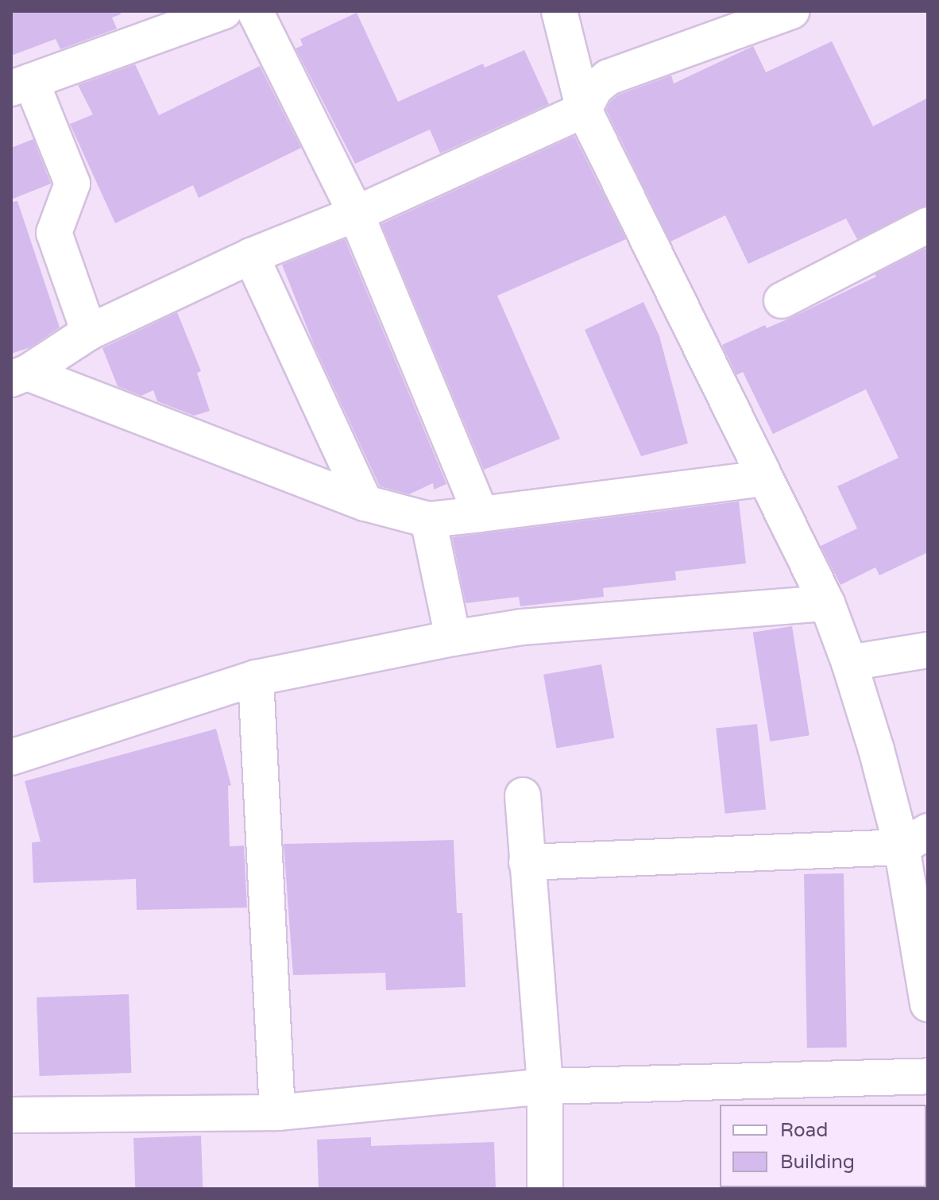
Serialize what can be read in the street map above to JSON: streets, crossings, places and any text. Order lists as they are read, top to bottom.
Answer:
{
  "legend": ["Road", "Building"]
}
